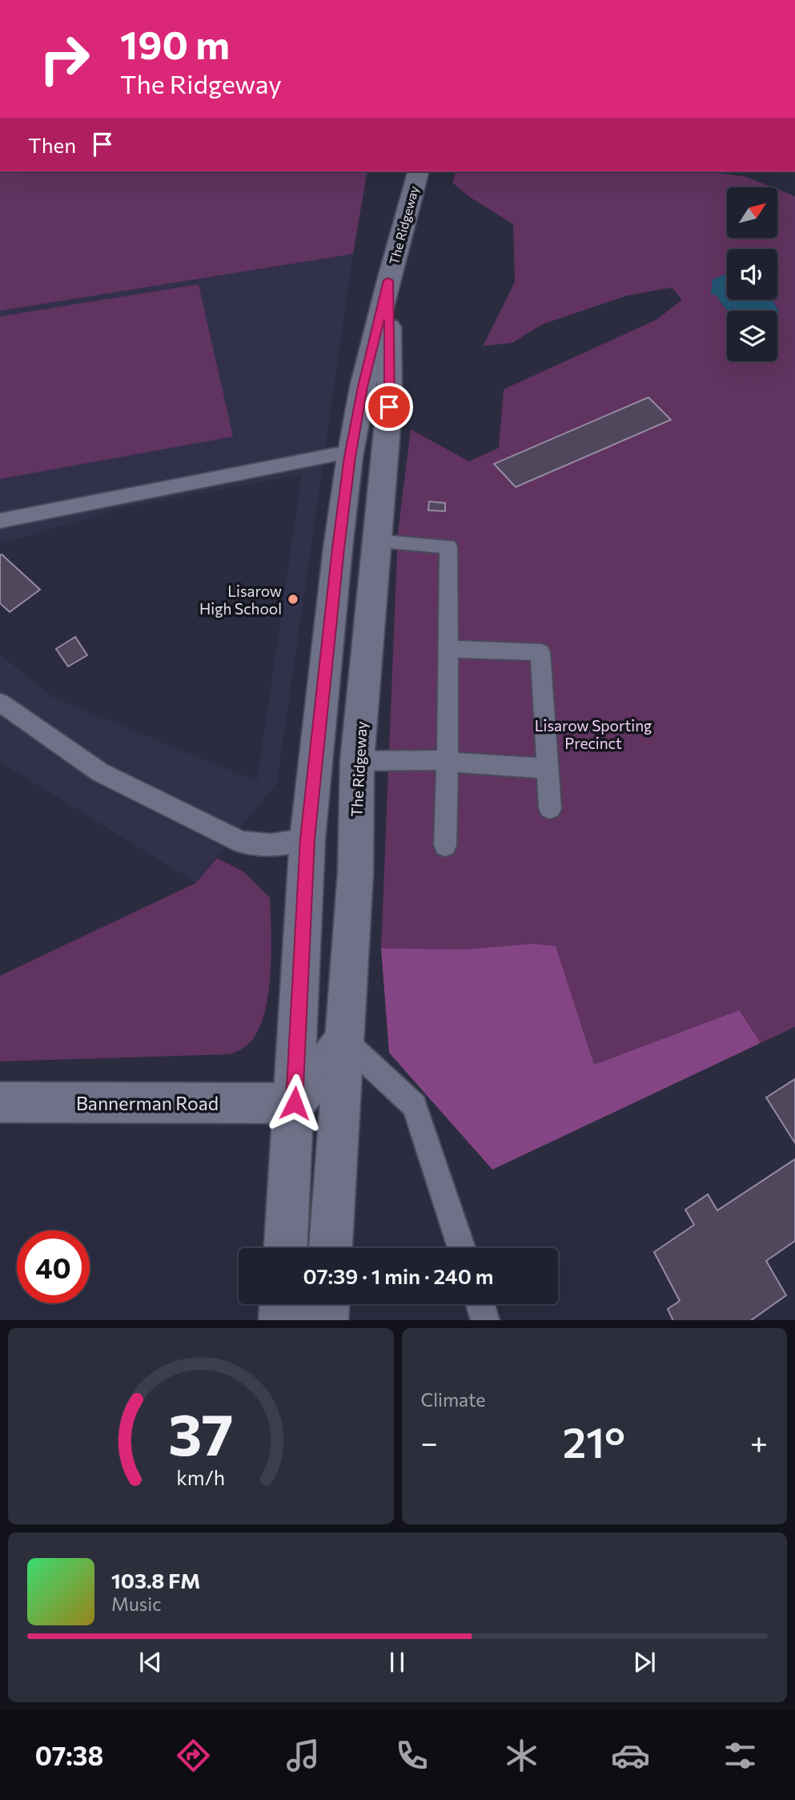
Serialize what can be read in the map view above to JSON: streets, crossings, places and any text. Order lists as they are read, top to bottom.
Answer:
{
  "streets": {
    "street": ["The Ridgeway", "Bannerman Road"]
  },
  "crossings": [
    ["The Ridgeway", "Bannerman Road"]
  ],
  "parks": ["Lisarow Sporting Precinct"],
  "places": ["Lisarow High School"],
  "north": "top right",
  "page": {
    "turn": ["190 m", "The Ridgeway"],
    "then": "Then",
    "limit": "40",
    "trip": "07:39 · 1 min · 240 m",
    "tile": "Climate",
    "heat": ["−", "21°", "+"],
    "song": ["103.8 FM", "Music"],
    "tabs": "07:38",
    "gauge": ["37", "km/h"]
  }
}
